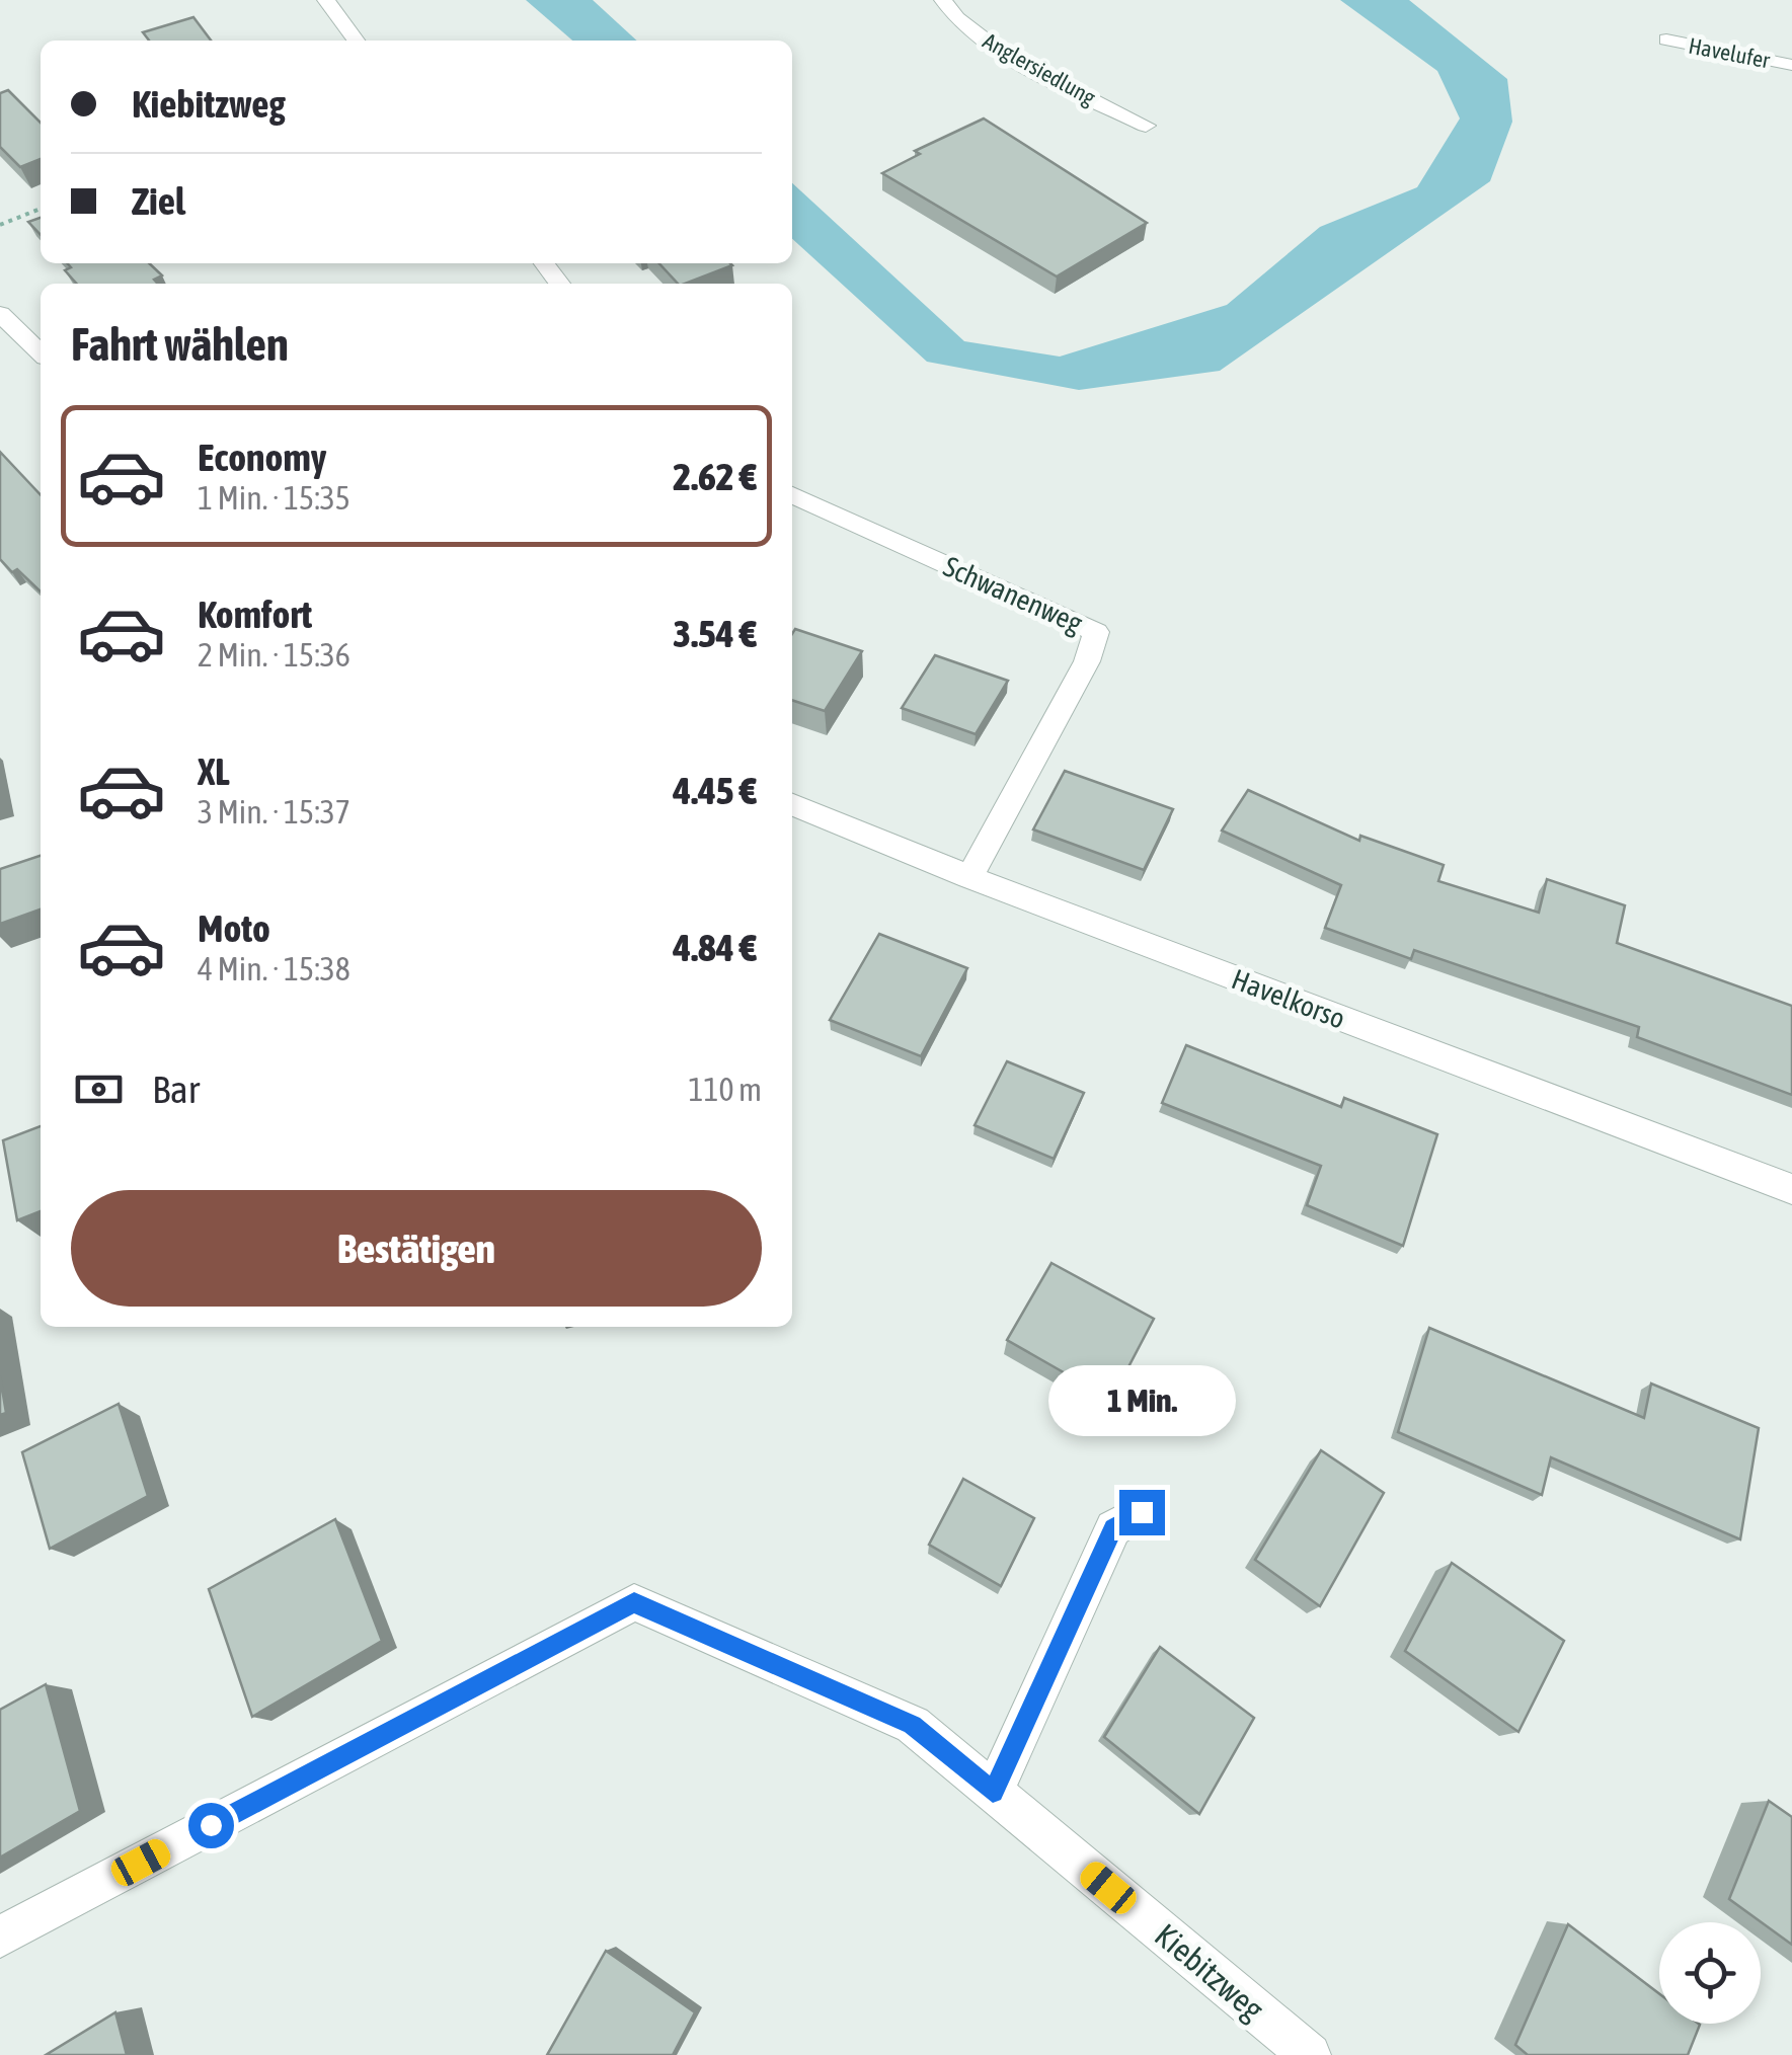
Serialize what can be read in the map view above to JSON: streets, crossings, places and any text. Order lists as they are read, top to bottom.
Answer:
{
  "streets": {
    "street": [
      "Havelufer",
      "Anglersiedlung",
      "Schwanenweg",
      "Havelkorso",
      "Kiebitzweg"
    ]
  },
  "crossings": [
    ["Schwanenweg", "Havelkorso"]
  ],
  "page": {
    "banner": ["Kiebitzweg", "Ziel"],
    "heading": "Fahrt wählen",
    "list": [
      {
        "name": "Economy",
        "note": "1 Min. · 15:35",
        "value": "2.62 €"
      },
      {
        "name": "Komfort",
        "note": "2 Min. · 15:36",
        "value": "3.54 €"
      },
      {
        "name": "XL",
        "note": "3 Min. · 15:37",
        "value": "4.45 €"
      },
      {
        "name": "Moto",
        "note": "4 Min. · 15:38",
        "value": "4.84 €"
      }
    ],
    "pay": ["Bar", "110 m"],
    "buttons": "Bestätigen",
    "bubble": "1 Min."
  }
}
